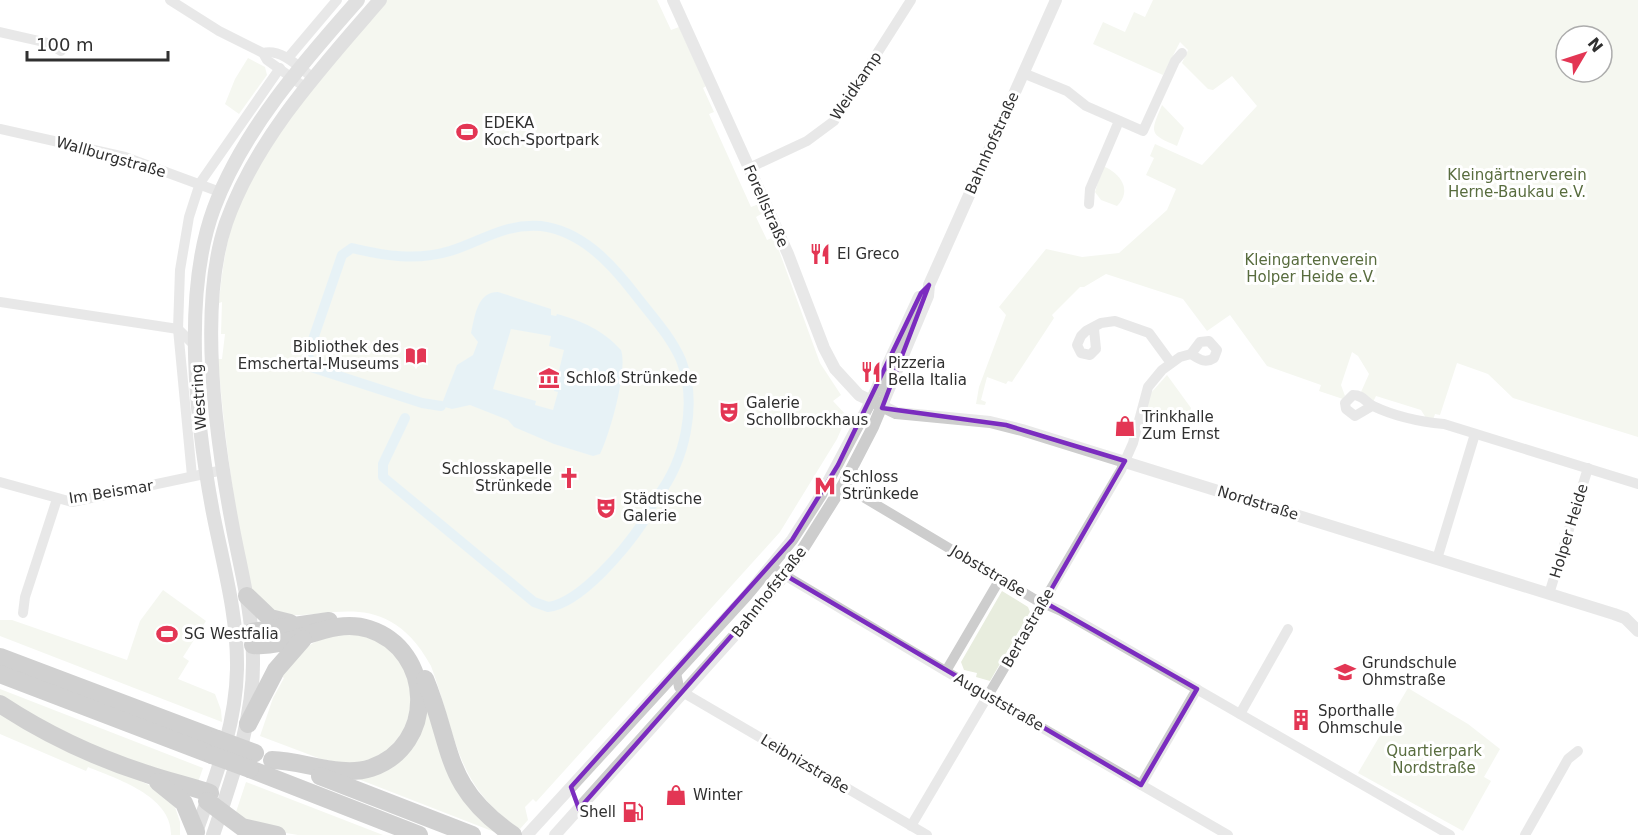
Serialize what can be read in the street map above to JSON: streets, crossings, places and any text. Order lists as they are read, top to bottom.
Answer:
{
  "streets": {
    "main road": ["Westring"],
    "street": [
      "Weidkamp",
      "Bahnhofstraße",
      "Wallburgstraße",
      "Forellstraße",
      "Im Beismar",
      "Nordstraße",
      "Holper Heide",
      "Jobststraße",
      "Bertastraße",
      "Auguststraße",
      "Leibnizstraße"
    ]
  },
  "crossings": [
    ["Weidkamp", "Forellstraße"],
    ["Bahnhofstraße", "Forellstraße"],
    ["Bahnhofstraße", "Nordstraße"],
    ["Bahnhofstraße", "Jobststraße"],
    ["Bahnhofstraße", "Auguststraße"],
    ["Bahnhofstraße", "Leibnizstraße"],
    ["Wallburgstraße", "Westring"],
    ["Forellstraße", "Nordstraße"],
    ["Westring", "Im Beismar"],
    ["Nordstraße", "Holper Heide"],
    ["Nordstraße", "Bertastraße"],
    ["Jobststraße", "Bertastraße"],
    ["Bertastraße", "Auguststraße"],
    ["Bertastraße", "Leibnizstraße"]
  ],
  "parks": ["Kleingärtnerverein Herne-Baukau e.V.", "Kleingartenverein Holper Heide e.V.", "Quartierpark Nordstraße"],
  "places": {
    "sports": ["EDEKA Koch-Sportpark", "SG Westfalia"],
    "restaurant": ["El Greco", "Pizzeria Bella Italia"],
    "library": ["Bibliothek des Emschertal-Museums"],
    "museum": ["Schloß Strünkede"],
    "theatre": ["Galerie Schollbrockhaus", "Städtische Galerie"],
    "shop": ["Trinkhalle Zum Ernst", "Winter"],
    "church": ["Schlosskapelle Strünkede"],
    "metro station": ["Schloss Strünkede"],
    "school or university": ["Grundschule Ohmstraße"],
    "building": ["Sporthalle Ohmschule"],
    "fuel station": ["Shell"]
  },
  "scale_bar": "100 m",
  "north": "top right"
}
